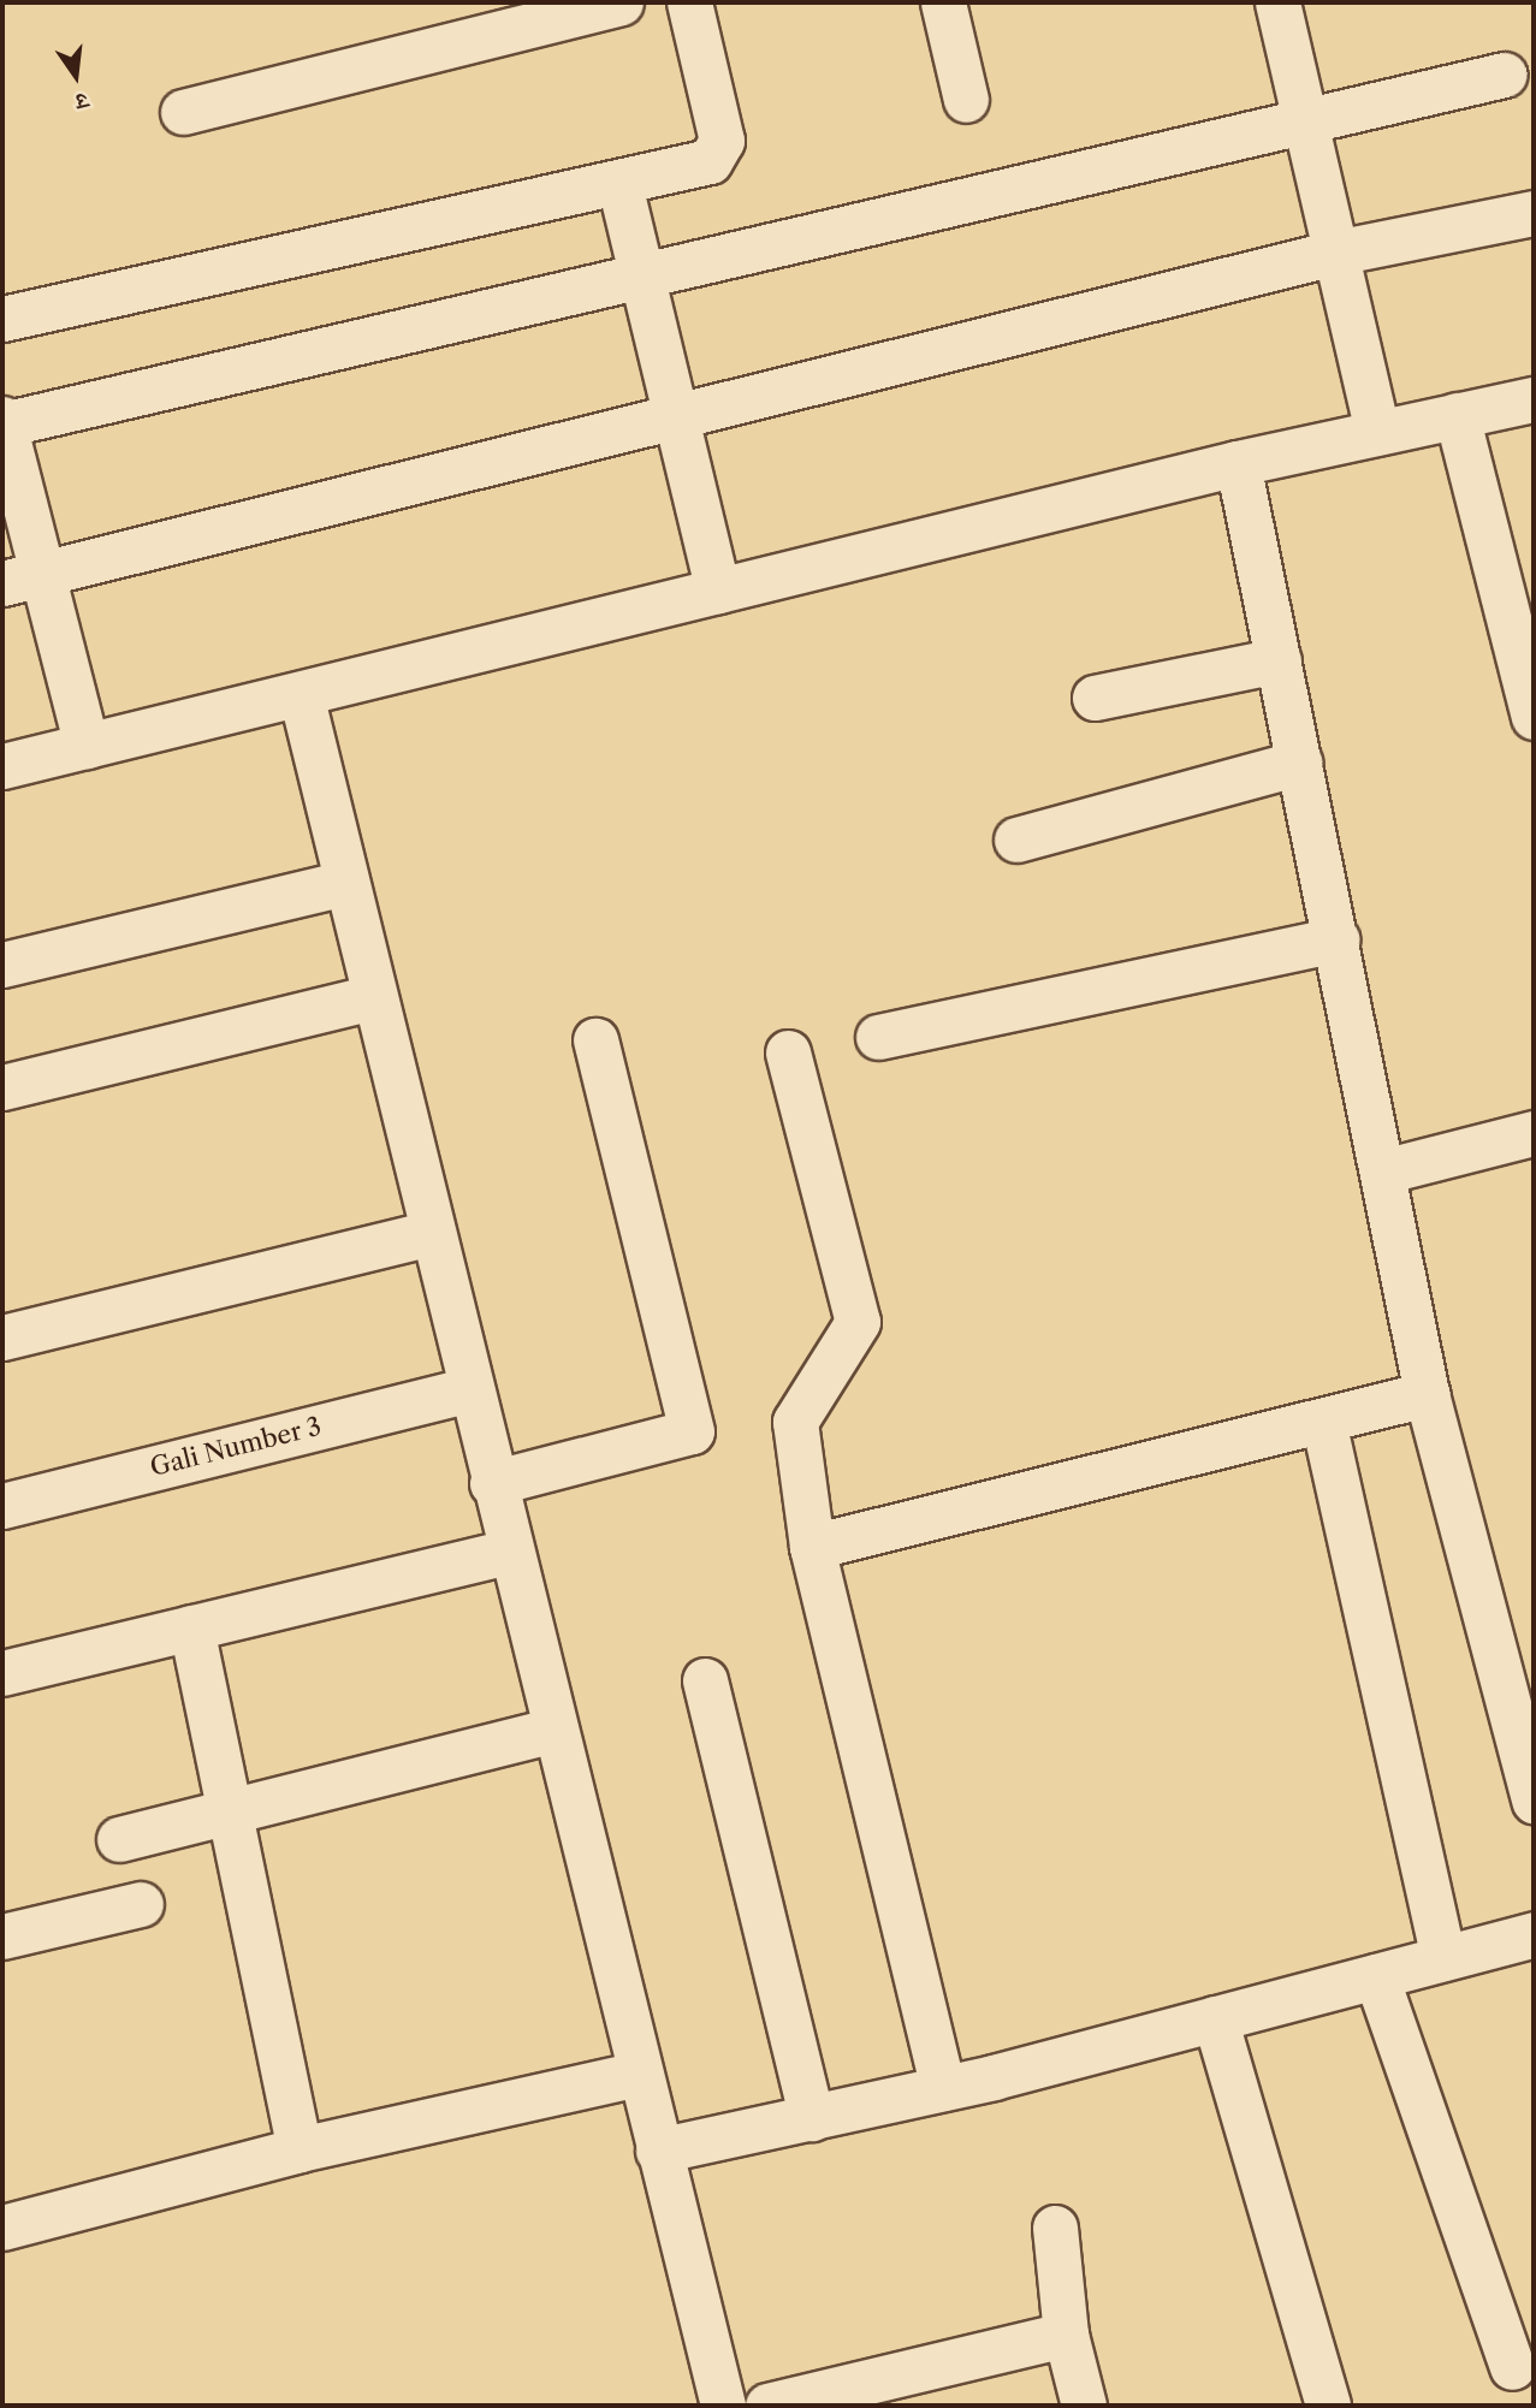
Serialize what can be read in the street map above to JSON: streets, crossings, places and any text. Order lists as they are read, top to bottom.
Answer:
{
  "streets": {
    "street": ["Gali Number 3"]
  },
  "north": "bottom"
}
